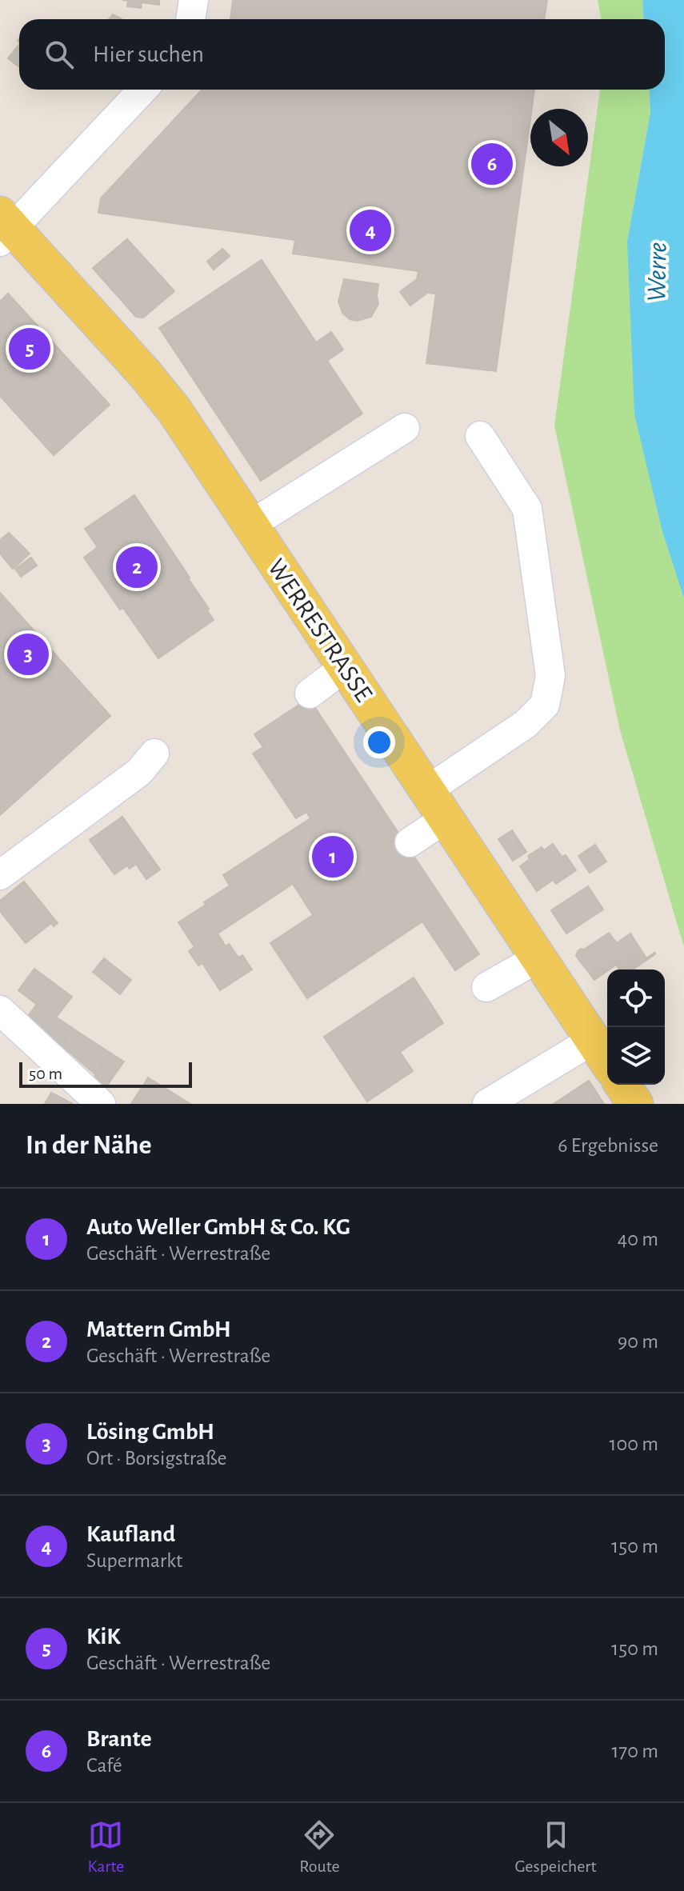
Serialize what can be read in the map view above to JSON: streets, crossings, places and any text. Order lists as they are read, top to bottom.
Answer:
{
  "streets": {
    "main road": ["WERRESTRASSE"]
  },
  "water": ["Werre"],
  "scale_bar": "50 m",
  "north": "bottom right",
  "page": {
    "search": "Hier suchen",
    "pins": [
      "6",
      "4",
      "5",
      "2",
      "3",
      "1"
    ],
    "scale": "50 m",
    "heading": ["In der Nähe", "6 Ergebnisse"],
    "list": [
      {
        "mark": "1",
        "name": "Auto Weller GmbH & Co. KG",
        "note": "Geschäft · Werrestraße",
        "value": "40 m"
      },
      {
        "mark": "2",
        "name": "Mattern GmbH",
        "note": "Geschäft · Werrestraße",
        "value": "90 m"
      },
      {
        "mark": "3",
        "name": "Lösing GmbH",
        "note": "Ort · Borsigstraße",
        "value": "100 m"
      },
      {
        "mark": "4",
        "name": "Kaufland",
        "note": "Supermarkt",
        "value": "150 m"
      },
      {
        "mark": "5",
        "name": "KiK",
        "note": "Geschäft · Werrestraße",
        "value": "150 m"
      },
      {
        "mark": "6",
        "name": "Brante",
        "note": "Café",
        "value": "170 m"
      }
    ],
    "nav": ["Karte", "Route", "Gespeichert"]
  }
}
